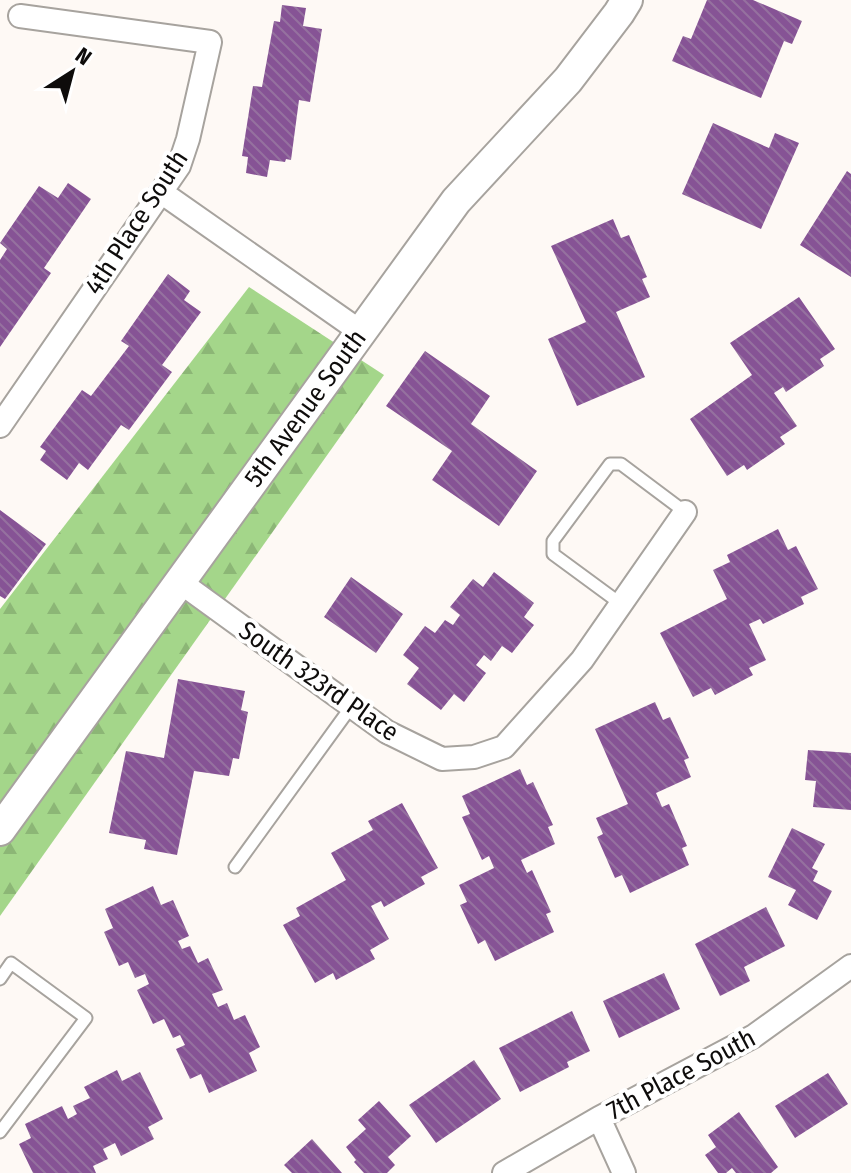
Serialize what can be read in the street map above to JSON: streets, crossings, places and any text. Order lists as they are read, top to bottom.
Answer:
{
  "streets": {
    "street": [
      "4th Place South",
      "5th Avenue South",
      "South 323rd Place",
      "7th Place South"
    ]
  },
  "crossings": [
    ["5th Avenue South", "South 323rd Place"]
  ],
  "north": "top right"
}
